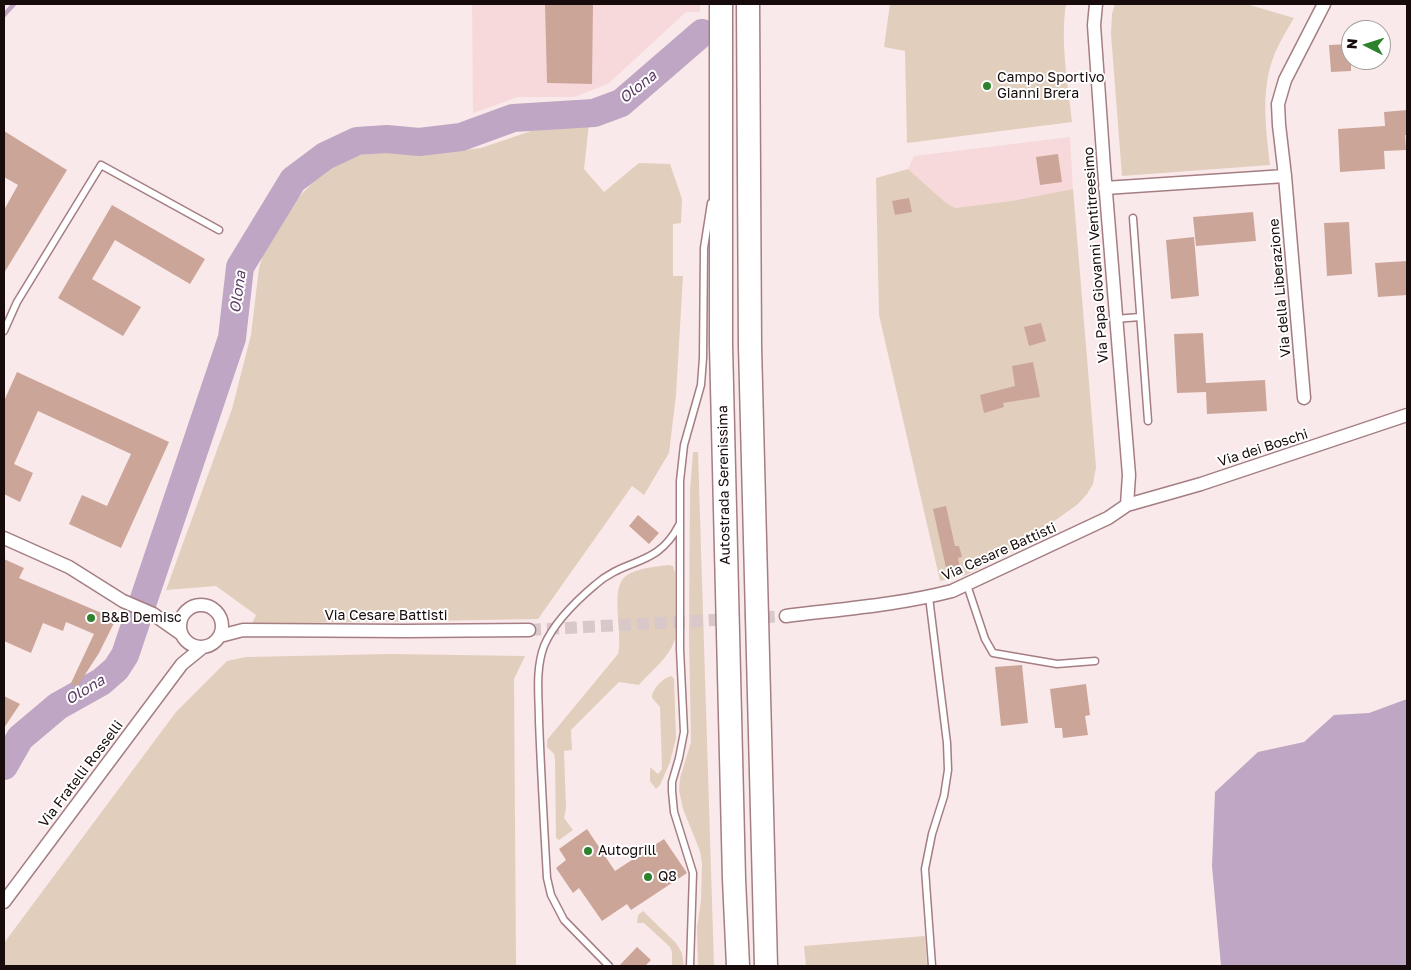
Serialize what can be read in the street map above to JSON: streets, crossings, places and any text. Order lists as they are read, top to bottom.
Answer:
{
  "streets": {
    "highway": ["Autostrada Serenissima"],
    "street": [
      "Via Papa Giovanni Ventitreesimo",
      "Via della Liberazione",
      "Via dei Boschi",
      "Via Cesare Battisti",
      "Via Fratelli Rosselli"
    ]
  },
  "crossings": [
    ["Via Papa Giovanni Ventitreesimo", "Via dei Boschi"],
    ["Via Papa Giovanni Ventitreesimo", "Via Cesare Battisti"],
    ["Via dei Boschi", "Via Cesare Battisti"],
    ["Via Cesare Battisti", "Via Fratelli Rosselli"]
  ],
  "water": ["Olona"],
  "places": [
    "Campo Sportivo Gianni Brera",
    "B&B Demisc",
    "Autogrill",
    "Q8"
  ],
  "north": "left"
}
